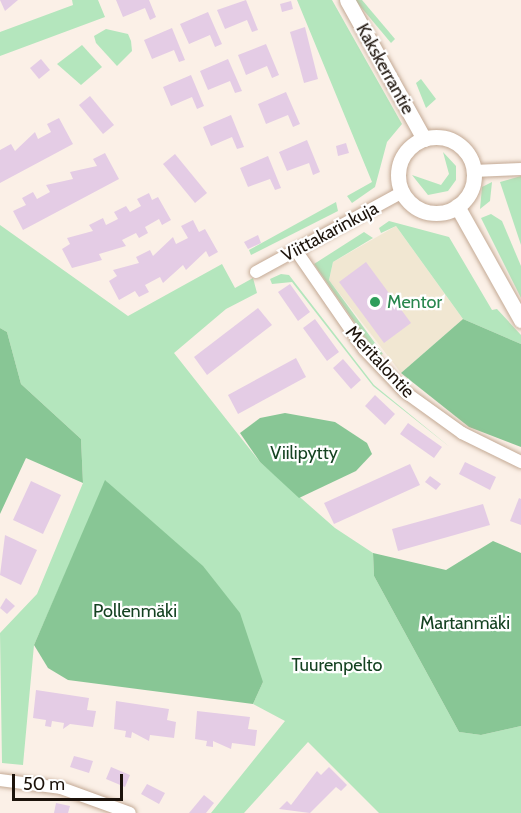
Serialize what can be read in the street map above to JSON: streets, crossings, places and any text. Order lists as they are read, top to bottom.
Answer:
{
  "streets": {
    "street": ["Kakskerrantie", "Viittakarinkuja", "Meritalontie"]
  },
  "crossings": [
    ["Kakskerrantie", "Viittakarinkuja"],
    ["Viittakarinkuja", "Meritalontie"]
  ],
  "parks": [
    "Viilipytty",
    "Pollenmäki",
    "Martanmäki",
    "Tuurenpelto"
  ],
  "places": ["Mentor"],
  "scale_bar": "50 m"
}
